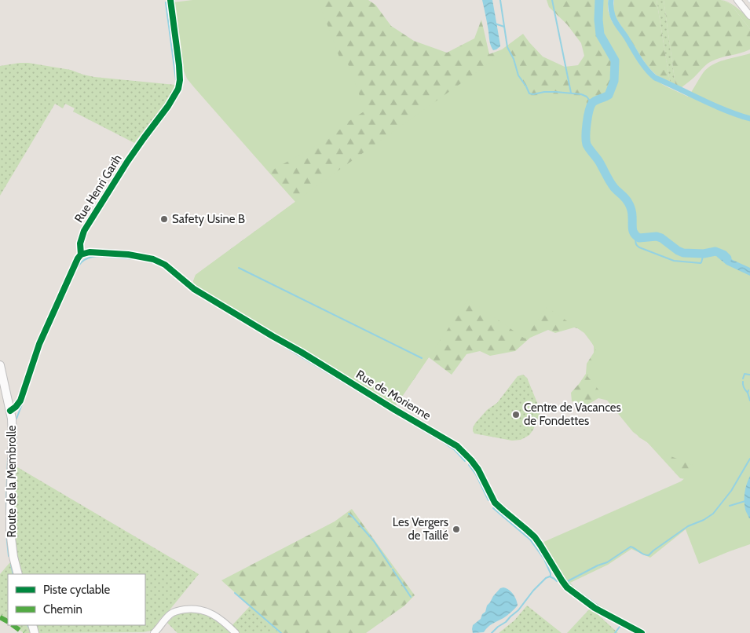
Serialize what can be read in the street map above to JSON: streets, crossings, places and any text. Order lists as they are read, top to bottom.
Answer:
{
  "streets": {
    "street": ["Rue Henri Garih", "Rue de Morienne", "Route de la Membrolle"]
  },
  "crossings": [
    ["Rue Henri Garih", "Rue de Morienne"],
    ["Rue Henri Garih", "Route de la Membrolle"]
  ],
  "places": ["Safety Usine B", "Centre de Vacances de Fondettes", "Les Vergers de Taillé"],
  "legend": ["Piste cyclable", "Chemin"]
}
